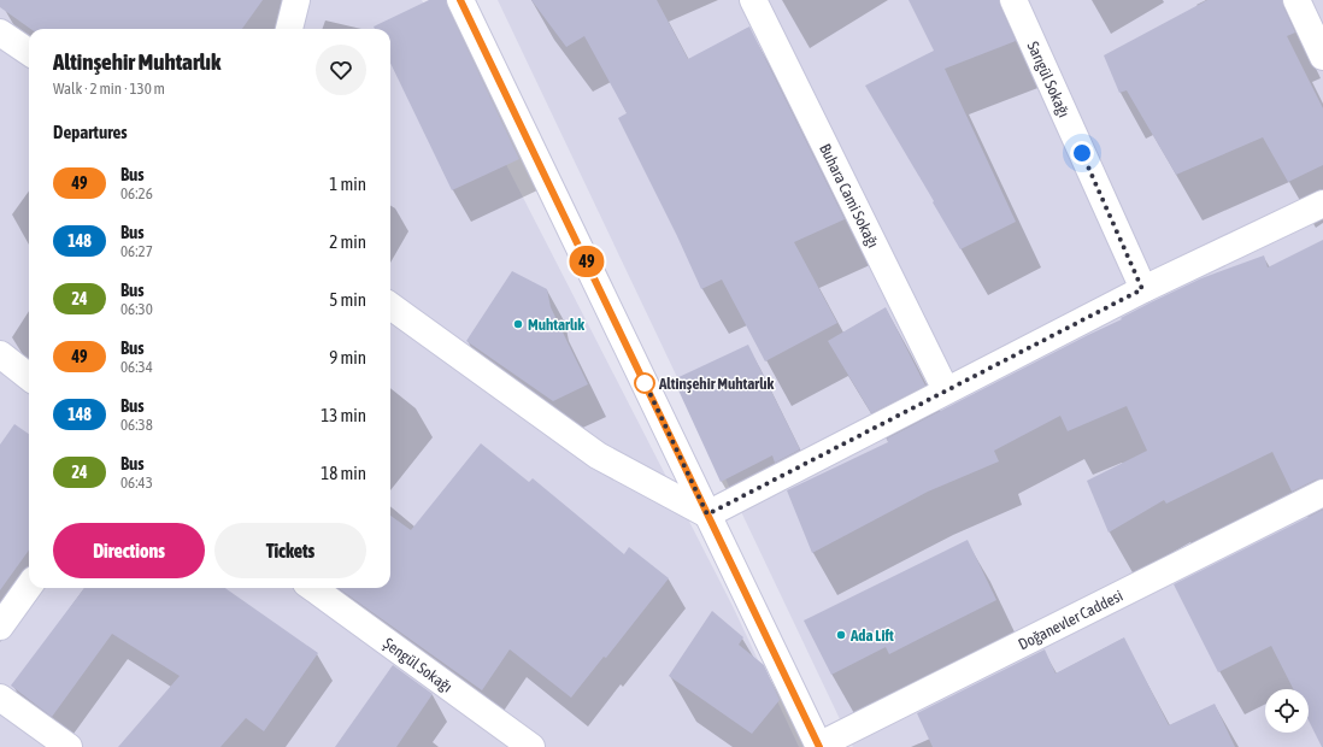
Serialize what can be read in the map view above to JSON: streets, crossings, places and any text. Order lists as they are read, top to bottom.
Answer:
{
  "streets": {
    "street": [
      "Sarıgül Sokağı",
      "Buhara Cami Sokağı",
      "Doğanevler Caddesi",
      "Şengül Sokağı"
    ]
  },
  "places": ["Muhtarlık", "Altinşehir Muhtarlık", "Ada Lift"],
  "lines": ["bus line 49"],
  "page": {
    "on_map": "49",
    "heading": [
      ["Altinşehir Muhtarlık", "Walk · 2 min · 130 m"],
      "Departures"
    ],
    "list": [
      {
        "mark": "49",
        "name": "Bus",
        "note": "06:26",
        "value": "1 min"
      },
      {
        "mark": "148",
        "name": "Bus",
        "note": "06:27",
        "value": "2 min"
      },
      {
        "mark": "24",
        "name": "Bus",
        "note": "06:30",
        "value": "5 min"
      },
      {
        "mark": "49",
        "name": "Bus",
        "note": "06:34",
        "value": "9 min"
      },
      {
        "mark": "148",
        "name": "Bus",
        "note": "06:38",
        "value": "13 min"
      },
      {
        "mark": "24",
        "name": "Bus",
        "note": "06:43",
        "value": "18 min"
      }
    ],
    "buttons": ["Directions", "Tickets"]
  }
}
